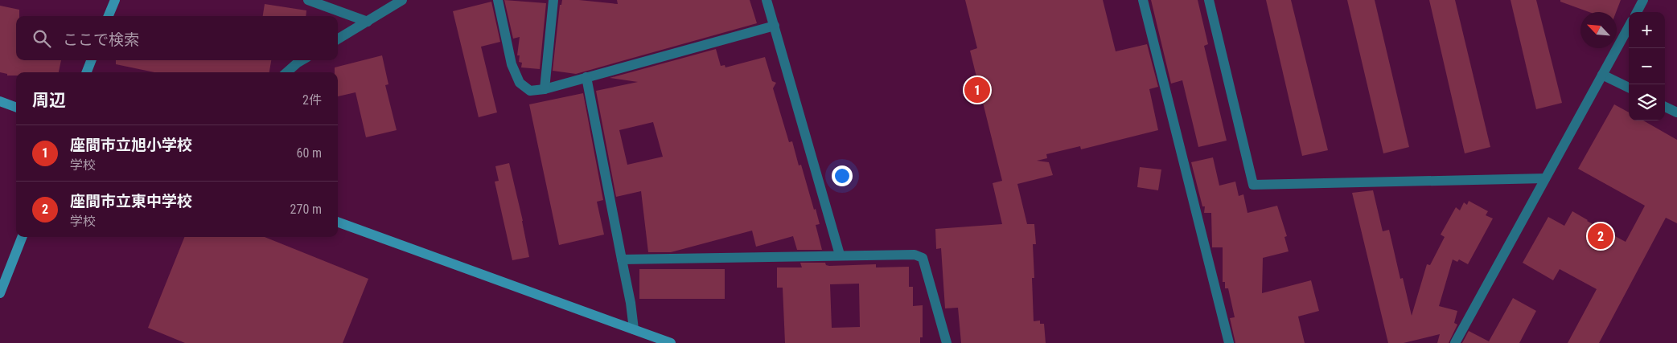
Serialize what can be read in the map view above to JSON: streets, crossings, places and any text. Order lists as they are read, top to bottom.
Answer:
{
  "north": "top left",
  "page": {
    "map_buttons": ["+", "−"],
    "search": "ここで検索",
    "heading": ["周辺", "2件"],
    "pins": ["1", "2"],
    "list": [
      {
        "mark": "1",
        "name": "座間市立旭小学校",
        "note": "学校",
        "value": "60 m"
      },
      {
        "mark": "2",
        "name": "座間市立東中学校",
        "note": "学校",
        "value": "270 m"
      }
    ]
  }
}
